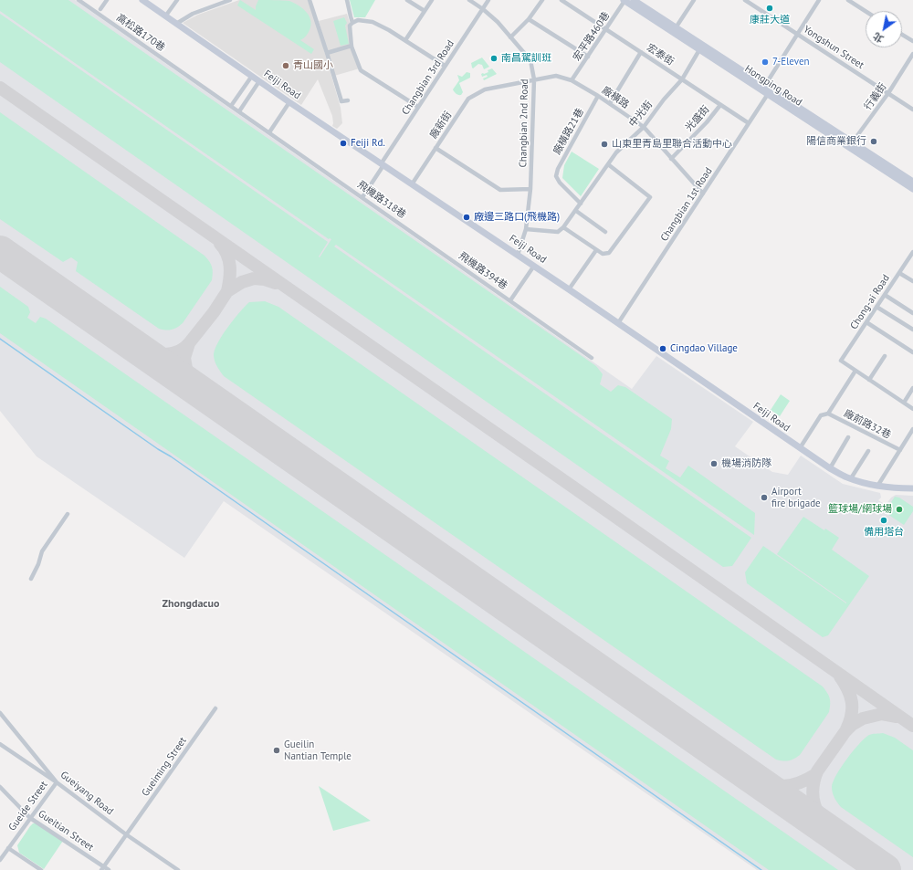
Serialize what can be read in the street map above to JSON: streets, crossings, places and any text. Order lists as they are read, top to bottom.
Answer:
{
  "streets": {
    "street": [
      "高松路170巷",
      "宏平路460巷",
      "Yongshun Street",
      "宏泰街",
      "Changbian 3rd Road",
      "Feiji Road",
      "Hongping Road",
      "行義街",
      "廠橫路",
      "中光街",
      "光盛街",
      "Changbian 2nd Road",
      "廠新街",
      "廠橫路21巷",
      "飛機路318巷",
      "Changbian 1st Road",
      "飛機路394巷",
      "Chong-ai Road",
      "廠前路32巷",
      "Gueiming Street",
      "Gueiyang Road",
      "Gueide Street",
      "Gueitian Street"
    ]
  },
  "crossings": [
    ["高松路170巷", "飛機路318巷"],
    ["宏平路460巷", "宏泰街"],
    ["宏平路460巷", "Hongping Road"],
    ["宏平路460巷", "廠橫路"],
    ["Yongshun Street", "行義街"],
    ["Yongshun Street", "Changbian 1st Road"],
    ["宏泰街", "中光街"],
    ["宏泰街", "光盛街"],
    ["宏泰街", "Changbian 1st Road"],
    ["Changbian 3rd Road", "Feiji Road"],
    ["Changbian 3rd Road", "Changbian 2nd Road"],
    ["Changbian 3rd Road", "飛機路318巷"],
    ["Feiji Road", "Changbian 2nd Road"],
    ["Feiji Road", "Changbian 1st Road"],
    ["Hongping Road", "行義街"],
    ["Hongping Road", "中光街"],
    ["Hongping Road", "Changbian 1st Road"],
    ["廠橫路", "中光街"],
    ["廠橫路", "光盛街"],
    ["廠橫路", "Changbian 2nd Road"],
    ["廠橫路", "廠新街"],
    ["廠橫路", "廠橫路21巷"],
    ["廠橫路", "Changbian 1st Road"],
    ["中光街", "廠橫路21巷"],
    ["Changbian 2nd Road", "廠新街"],
    ["飛機路318巷", "飛機路394巷"],
    ["Gueiming Street", "Gueiyang Road"],
    ["Gueiming Street", "Gueitian Street"],
    ["Gueiyang Road", "Gueide Street"],
    ["Gueide Street", "Gueitian Street"]
  ],
  "districts": ["Zhongdacuo"],
  "places": [
    "康莊大道",
    "南昌駕訓班",
    "7-Eleven",
    "青山國小",
    "陽信商業銀行",
    "Feiji Rd.",
    "山東里青島里聯合活動中心",
    "廠邊三路口(飛機路)",
    "Cingdao Village",
    "機場消防隊",
    "Airport fire brigade",
    "籃球場/網球場",
    "備用塔台",
    "Gueilin Nantian Temple"
  ],
  "north": "bottom left"
}
